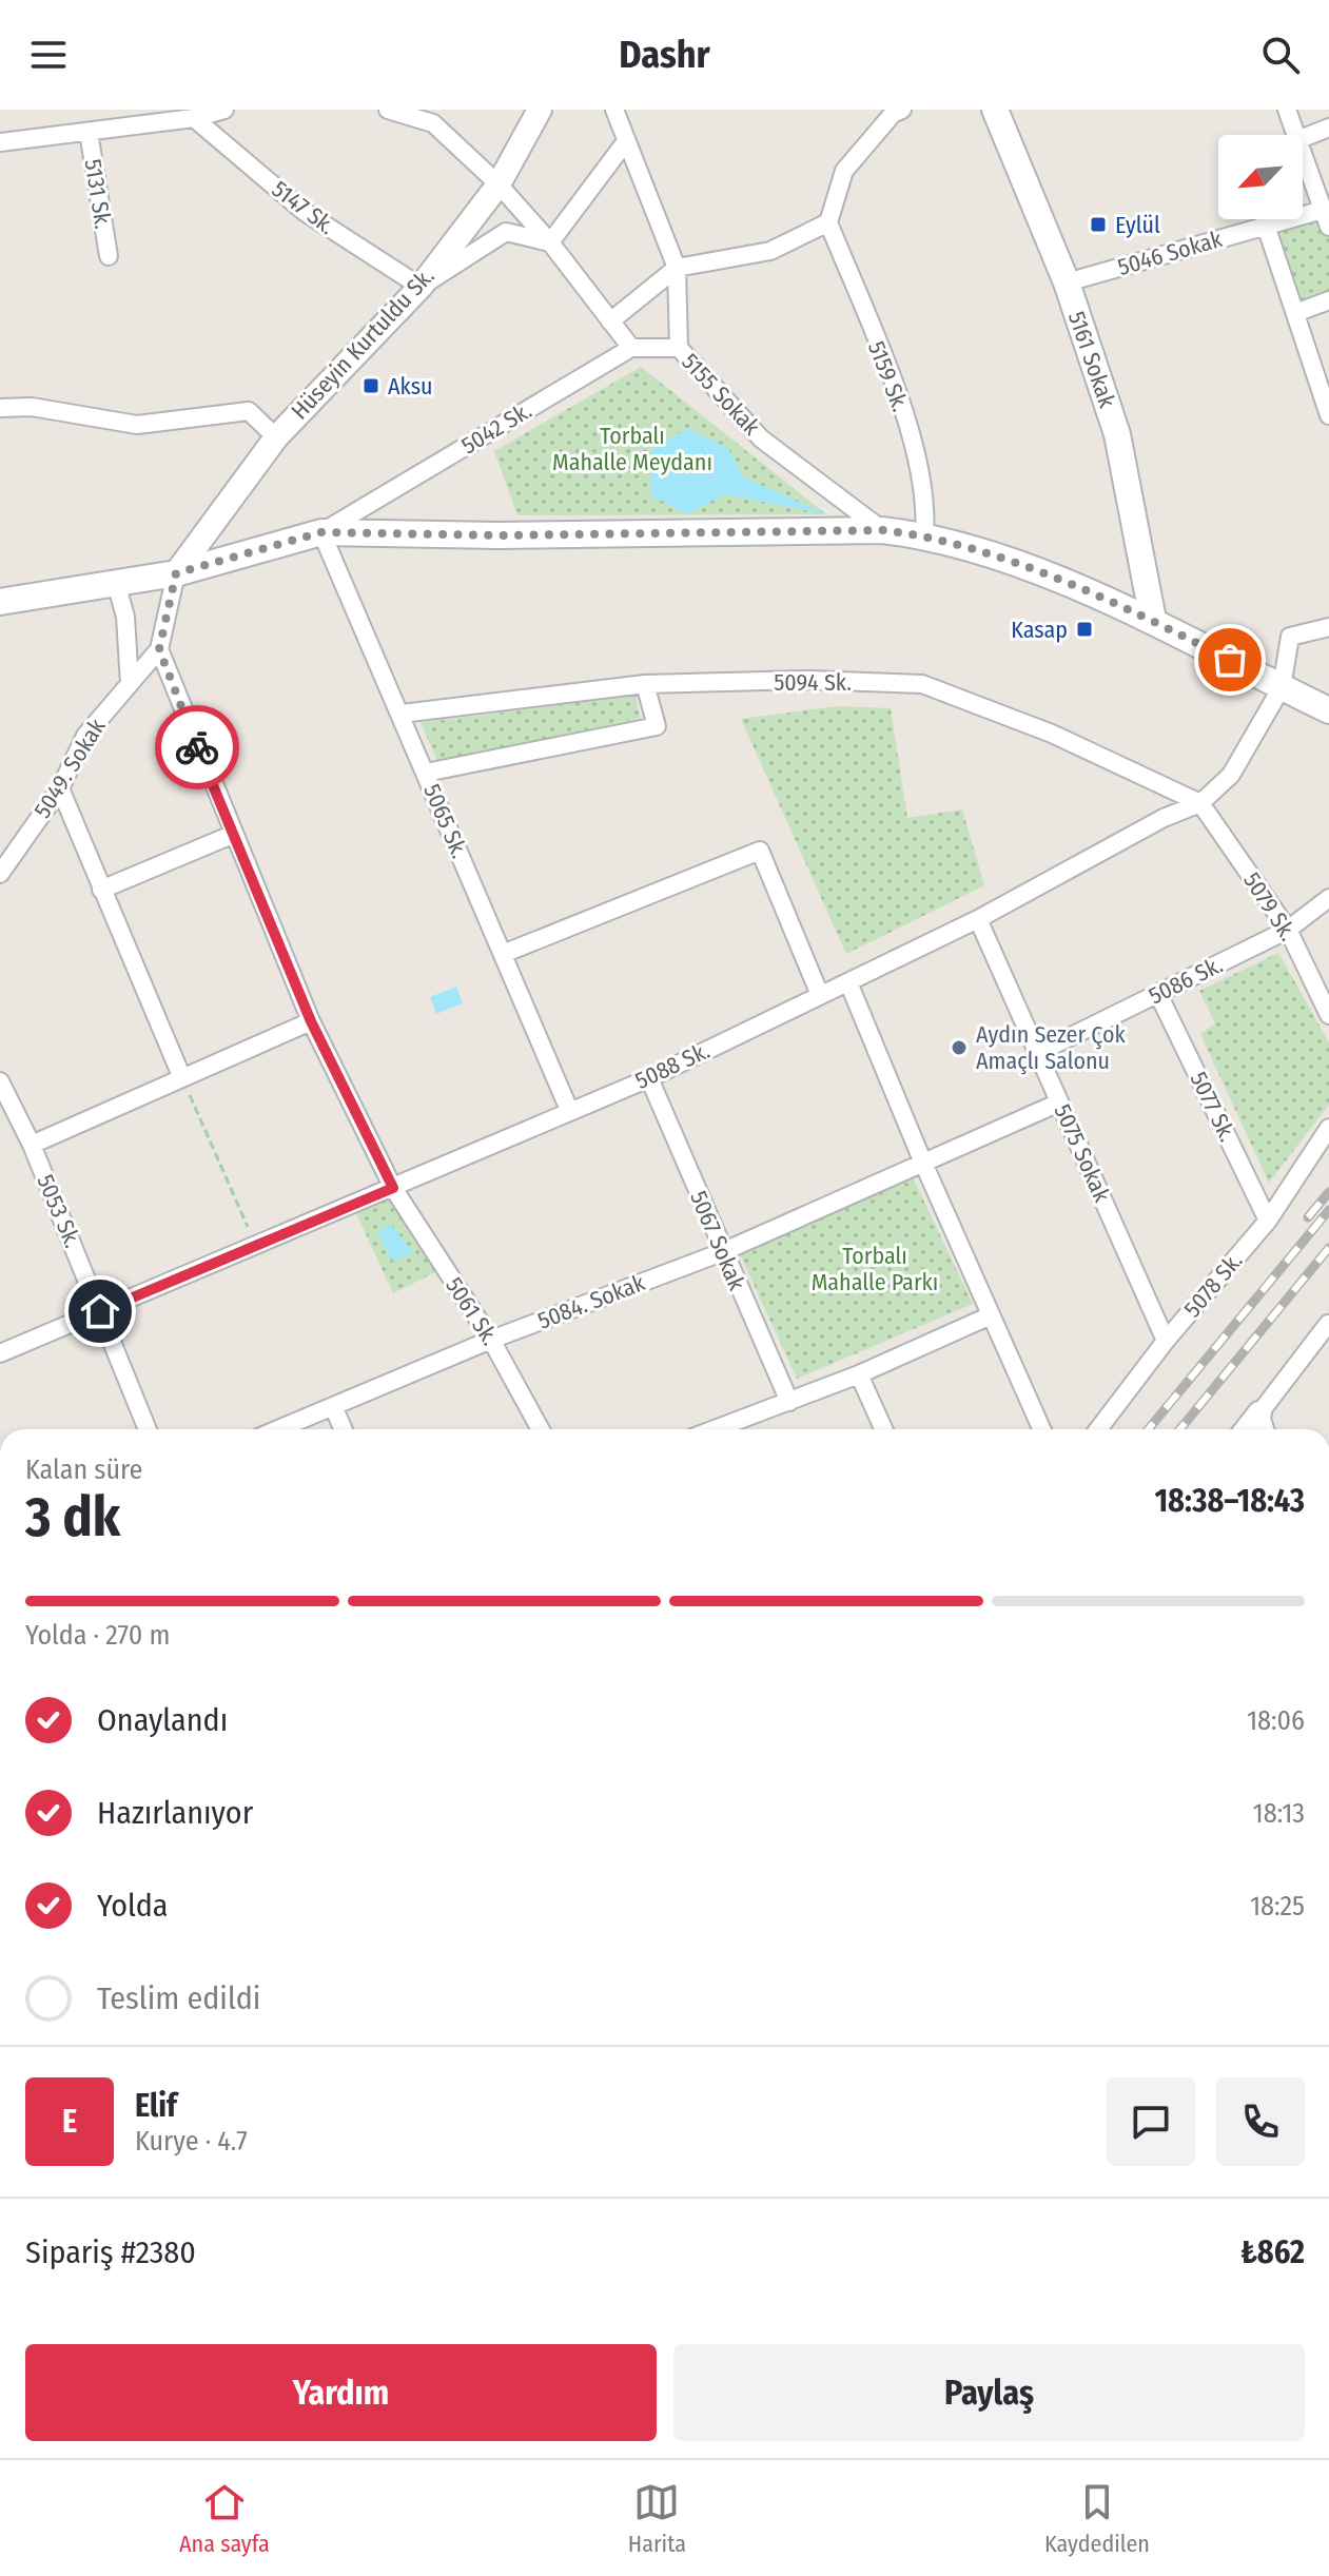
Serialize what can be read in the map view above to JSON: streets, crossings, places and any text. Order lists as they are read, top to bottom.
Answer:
{
  "streets": {
    "main road": ["5161 Sokak"],
    "street": [
      "5131 Sk.",
      "5147 Sk.",
      "5046 Sokak",
      "Hüseyin Kurtuldu Sk.",
      "5159 Sk.",
      "5155 Sokak",
      "5042 Sk.",
      "5094 Sk.",
      "5049. Sokak",
      "5065 Sk.",
      "5079 Sk.",
      "5086 Sk.",
      "5088 Sk.",
      "5077 Sk.",
      "5075 Sokak",
      "5053 Sk.",
      "5067 Sokak",
      "5078 Sk.",
      "5084. Sokak",
      "5061 Sk."
    ]
  },
  "crossings": [
    ["5147 Sk.", "Hüseyin Kurtuldu Sk."],
    ["5046 Sokak", "5161 Sokak"],
    ["Hüseyin Kurtuldu Sk.", "5049. Sokak"],
    ["5042 Sk.", "5065 Sk."],
    ["5094 Sk.", "5065 Sk."],
    ["5094 Sk.", "5079 Sk."],
    ["5094 Sk.", "5088 Sk."],
    ["5049. Sokak", "5061 Sk."],
    ["5065 Sk.", "5088 Sk."],
    ["5079 Sk.", "5086 Sk."],
    ["5079 Sk.", "5088 Sk."],
    ["5086 Sk.", "5077 Sk."],
    ["5086 Sk.", "5075 Sokak"],
    ["5088 Sk.", "5075 Sokak"],
    ["5088 Sk.", "5053 Sk."],
    ["5088 Sk.", "5067 Sokak"],
    ["5088 Sk.", "5061 Sk."],
    ["5077 Sk.", "5078 Sk."],
    ["5075 Sokak", "5078 Sk."],
    ["5075 Sokak", "5084. Sokak"],
    ["5067 Sokak", "5084. Sokak"],
    ["5084. Sokak", "5061 Sk."]
  ],
  "parks": ["Torbalı Mahalle Meydanı", "Torbalı Mahalle Parkı"],
  "places": {
    "transit": ["Eylül", "Aksu", "Kasap"],
    "other": ["Aydın Sezer Çok Amaçlı Salonu"]
  },
  "north": "bottom left",
  "page": {
    "header": "Dashr",
    "heading": ["3 dk", "Kalan süre", "18:38–18:43"],
    "panel": [
      "Elif",
      "Kurye · 4.7",
      "Sipariş #2380",
      "₺862"
    ],
    "bar": "Yolda · 270 m",
    "list": [
      ["Onaylandı", "18:06"],
      ["Hazırlanıyor", "18:13"],
      ["Yolda", "18:25"],
      "Teslim edildi"
    ],
    "round": "E",
    "buttons": ["Yardım", "Paylaş"],
    "tabs": ["Ana sayfa", "Harita", "Kaydedilen"]
  }
}
